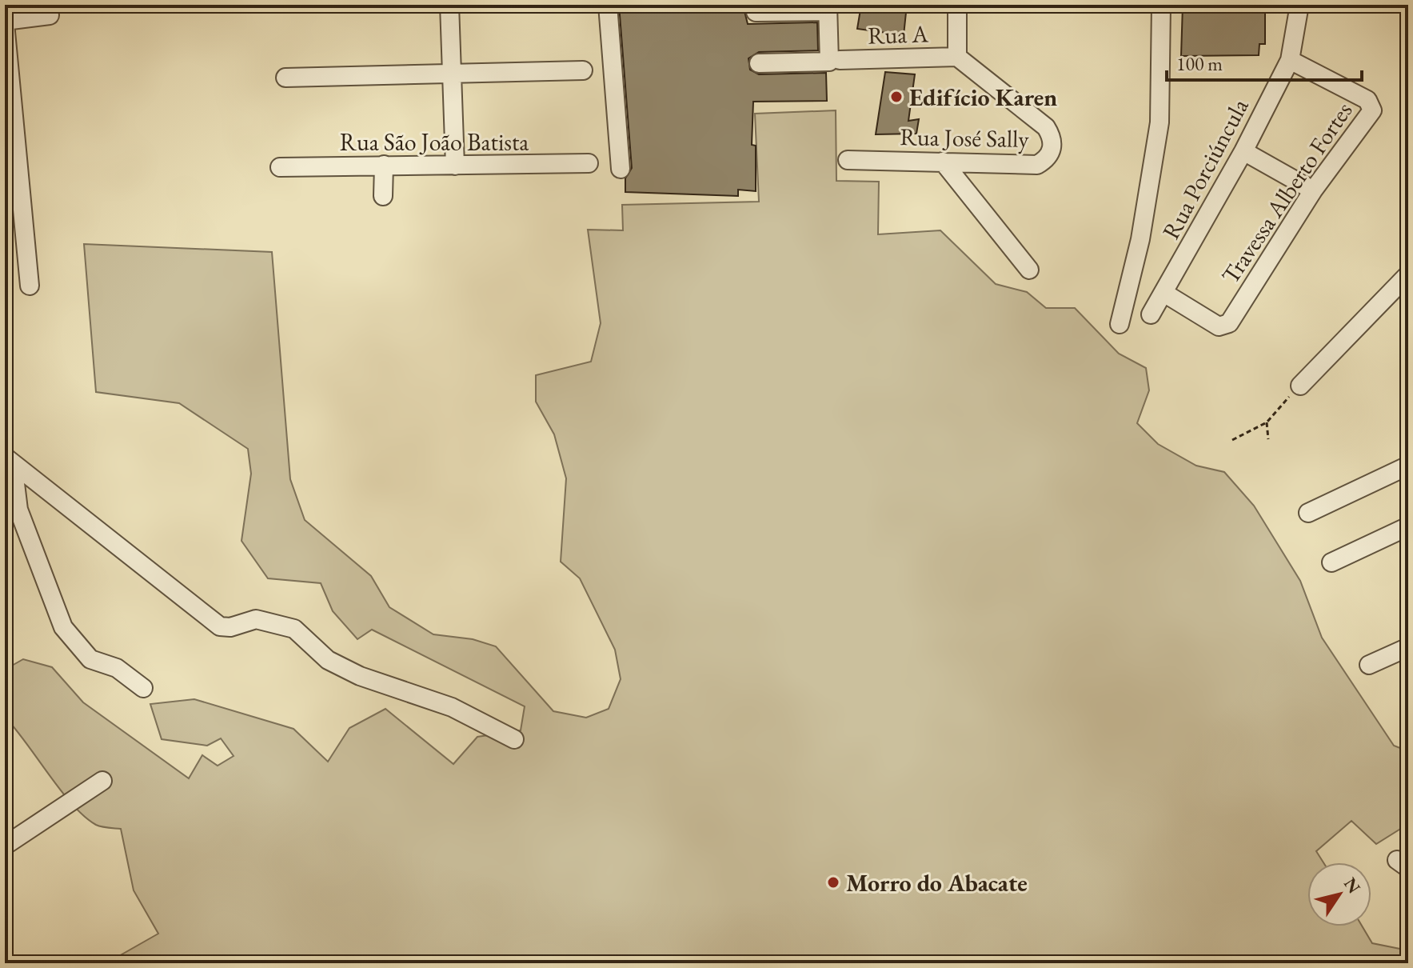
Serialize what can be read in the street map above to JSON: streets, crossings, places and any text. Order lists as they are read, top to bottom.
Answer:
{
  "streets": {
    "street": [
      "Rua A",
      "Rua José Sally",
      "Rua São João Batista",
      "Rua Porciúncula",
      "Travessa Alberto Fortes"
    ]
  },
  "crossings": [
    ["Rua A", "Rua José Sally"],
    ["Rua Porciúncula", "Travessa Alberto Fortes"]
  ],
  "places": ["Edifício Karen", "Morro do Abacate"],
  "scale_bar": "100 m",
  "north": "top right"
}
